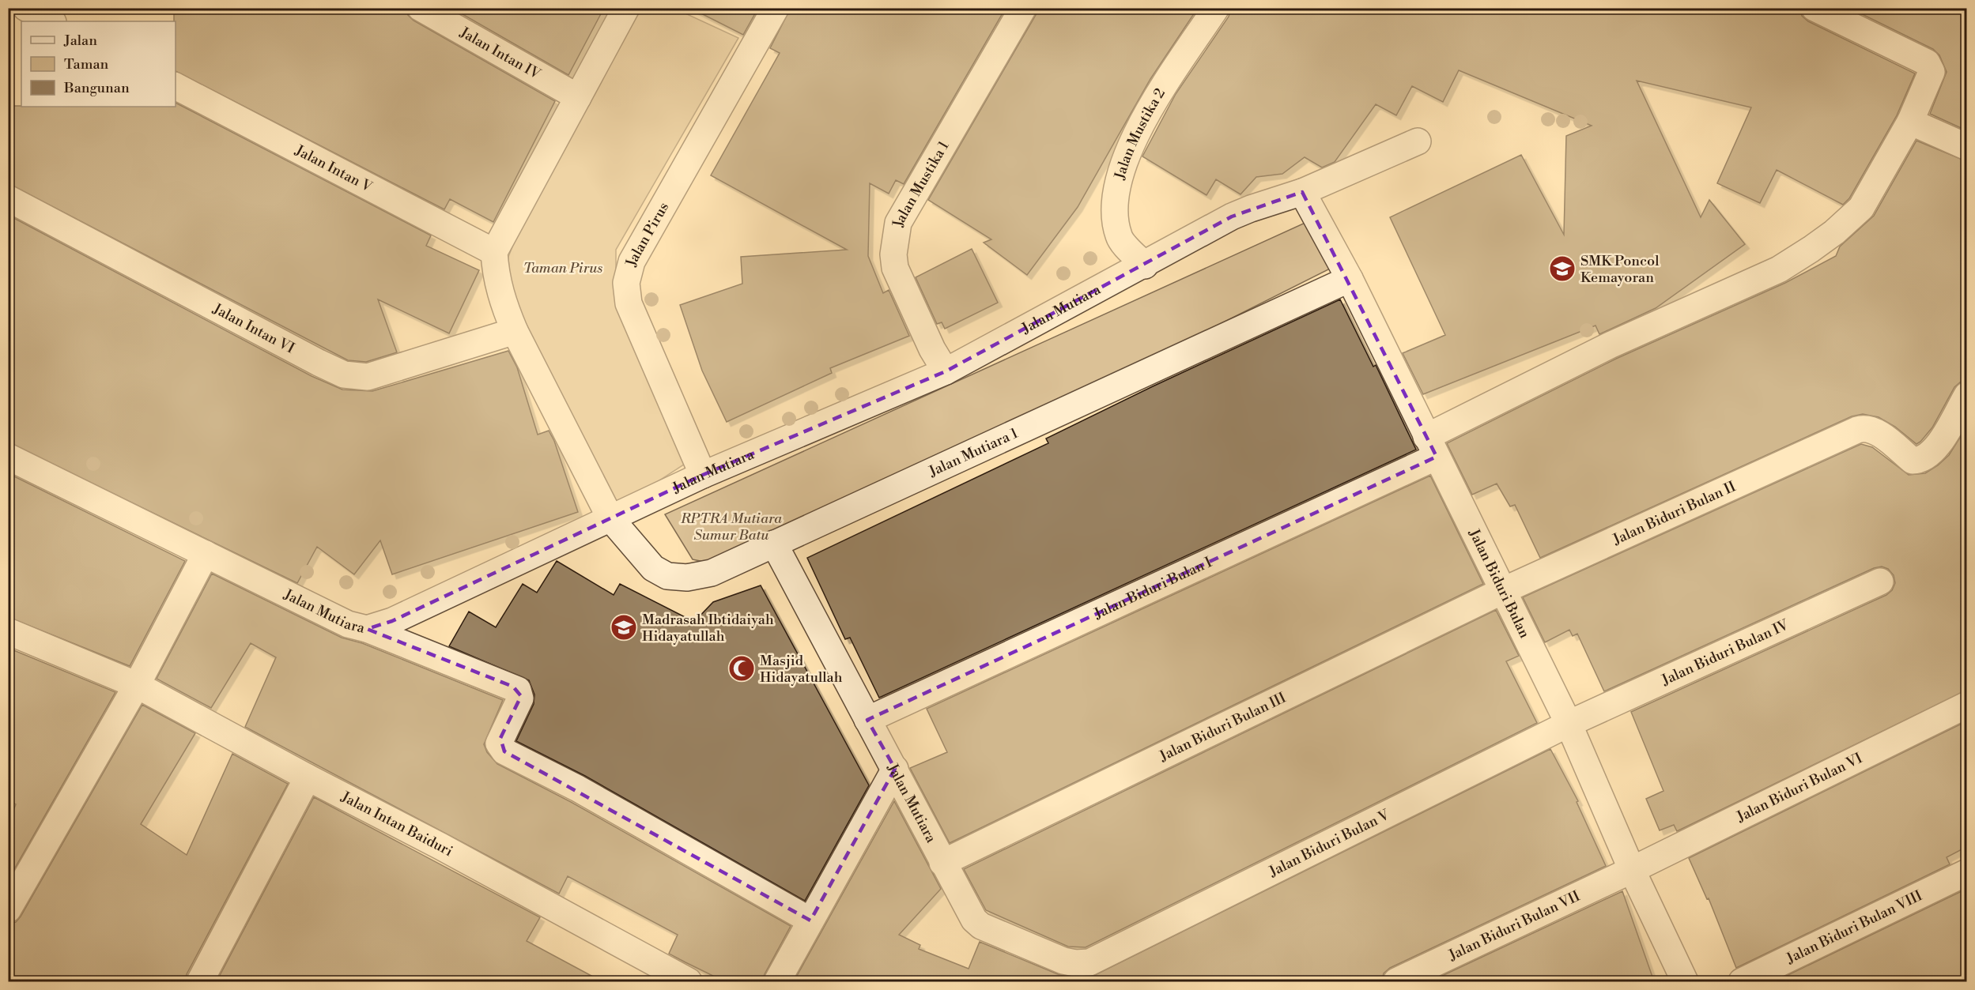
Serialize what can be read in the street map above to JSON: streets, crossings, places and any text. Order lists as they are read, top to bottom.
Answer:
{
  "streets": {
    "street": [
      "Jalan Intan IV",
      "Jalan Mustika 2",
      "Jalan Intan V",
      "Jalan Mustika 1",
      "Jalan Pirus",
      "Jalan Mutiara",
      "Jalan Intan VI",
      "Jalan Mutiara 1",
      "Jalan Biduri Bulan II",
      "Jalan Biduri Bulan",
      "Jalan Biduri Bulan I",
      "Jalan Biduri Bulan IV",
      "Jalan Biduri Bulan III",
      "Jalan Biduri Bulan VI",
      "Jalan Intan Baiduri",
      "Jalan Biduri Bulan V",
      "Jalan Biduri Bulan VII",
      "Jalan Biduri Bulan VIII"
    ]
  },
  "crossings": [
    ["Jalan Mustika 2", "Jalan Mutiara"],
    ["Jalan Intan V", "Jalan Mutiara 1"],
    ["Jalan Mustika 1", "Jalan Mutiara"],
    ["Jalan Pirus", "Jalan Mutiara"],
    ["Jalan Mutiara", "Jalan Mutiara 1"],
    ["Jalan Mutiara", "Jalan Biduri Bulan"],
    ["Jalan Mutiara", "Jalan Biduri Bulan I"],
    ["Jalan Mutiara", "Jalan Biduri Bulan III"],
    ["Jalan Mutiara", "Jalan Biduri Bulan V"],
    ["Jalan Intan VI", "Jalan Mutiara 1"],
    ["Jalan Mutiara 1", "Jalan Biduri Bulan"],
    ["Jalan Biduri Bulan II", "Jalan Biduri Bulan"],
    ["Jalan Biduri Bulan II", "Jalan Biduri Bulan III"],
    ["Jalan Biduri Bulan", "Jalan Biduri Bulan I"],
    ["Jalan Biduri Bulan", "Jalan Biduri Bulan IV"],
    ["Jalan Biduri Bulan", "Jalan Biduri Bulan III"],
    ["Jalan Biduri Bulan", "Jalan Biduri Bulan VI"],
    ["Jalan Biduri Bulan", "Jalan Biduri Bulan V"],
    ["Jalan Biduri Bulan", "Jalan Biduri Bulan VII"],
    ["Jalan Biduri Bulan IV", "Jalan Biduri Bulan V"],
    ["Jalan Biduri Bulan VI", "Jalan Biduri Bulan VII"]
  ],
  "parks": ["Taman Pirus", "RPTRA Mutiara Sumur Batu"],
  "places": {
    "school or university": ["SMK Poncol Kemayoran", "Madrasah Ibtidaiyah Hidayatullah"],
    "mosque": ["Masjid Hidayatullah"]
  },
  "legend": ["Jalan", "Taman", "Bangunan"]
}
